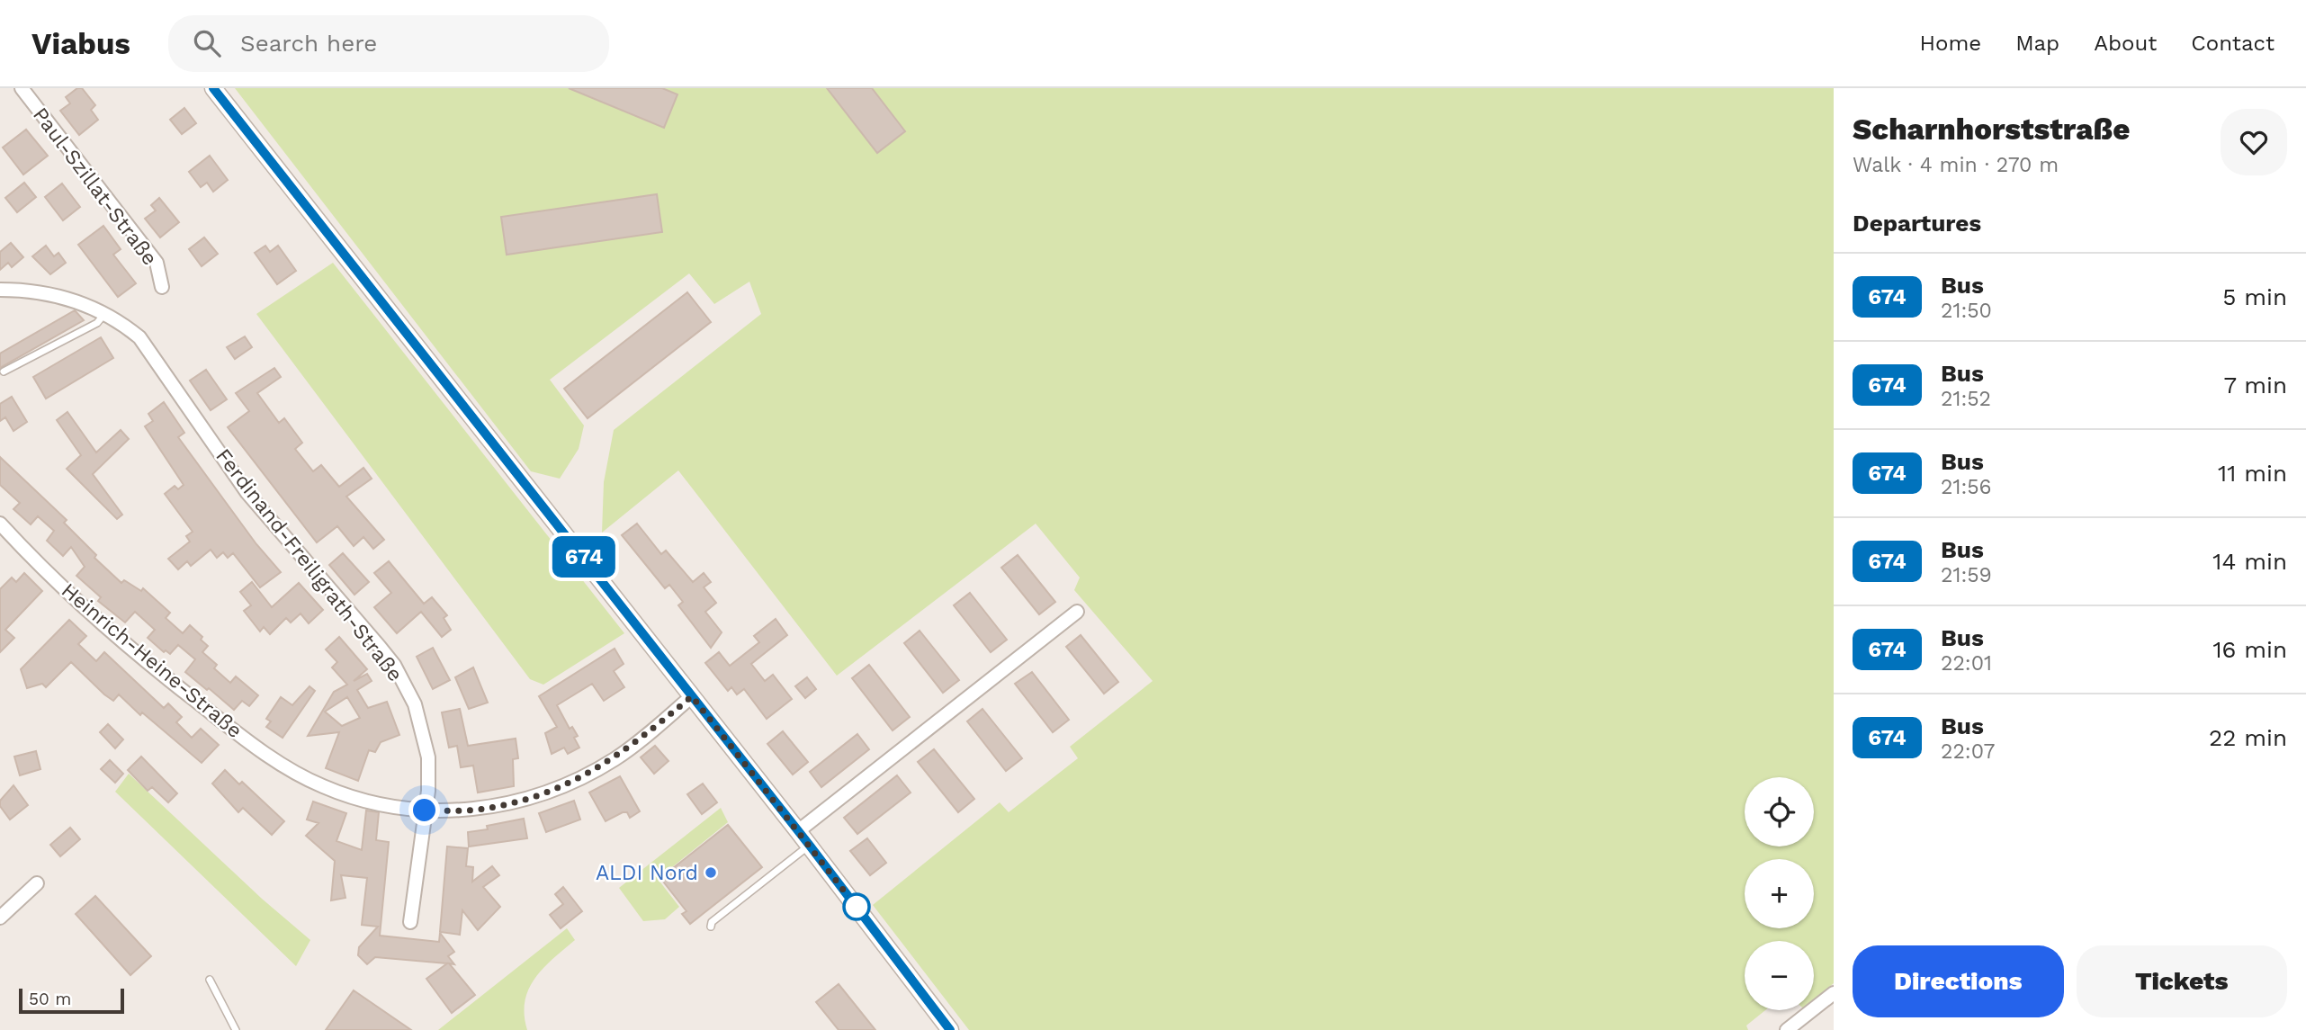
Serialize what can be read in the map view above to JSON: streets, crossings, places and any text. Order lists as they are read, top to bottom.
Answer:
{
  "streets": {
    "street": ["Paul-Szillat-Straße", "Ferdinand-Freiligrath-Straße", "Heinrich-Heine-Straße"]
  },
  "crossings": [
    ["Ferdinand-Freiligrath-Straße", "Heinrich-Heine-Straße"]
  ],
  "places": ["ALDI Nord"],
  "lines": ["bus line 674"],
  "scale_bar": "50 m",
  "page": {
    "header": "Viabus",
    "search": "Search here",
    "nav": [
      "Home",
      "Map",
      "About",
      "Contact"
    ],
    "on_map": "674",
    "heading": [
      ["Scharnhorststraße", "Walk · 4 min · 270 m"],
      "Departures"
    ],
    "list": [
      {
        "mark": "674",
        "name": "Bus",
        "note": "21:50",
        "value": "5 min"
      },
      {
        "mark": "674",
        "name": "Bus",
        "note": "21:52",
        "value": "7 min"
      },
      {
        "mark": "674",
        "name": "Bus",
        "note": "21:56",
        "value": "11 min"
      },
      {
        "mark": "674",
        "name": "Bus",
        "note": "21:59",
        "value": "14 min"
      },
      {
        "mark": "674",
        "name": "Bus",
        "note": "22:01",
        "value": "16 min"
      },
      {
        "mark": "674",
        "name": "Bus",
        "note": "22:07",
        "value": "22 min"
      }
    ],
    "map_buttons": ["+", "−"],
    "buttons": ["Directions", "Tickets"],
    "scale": "50 m"
  }
}
